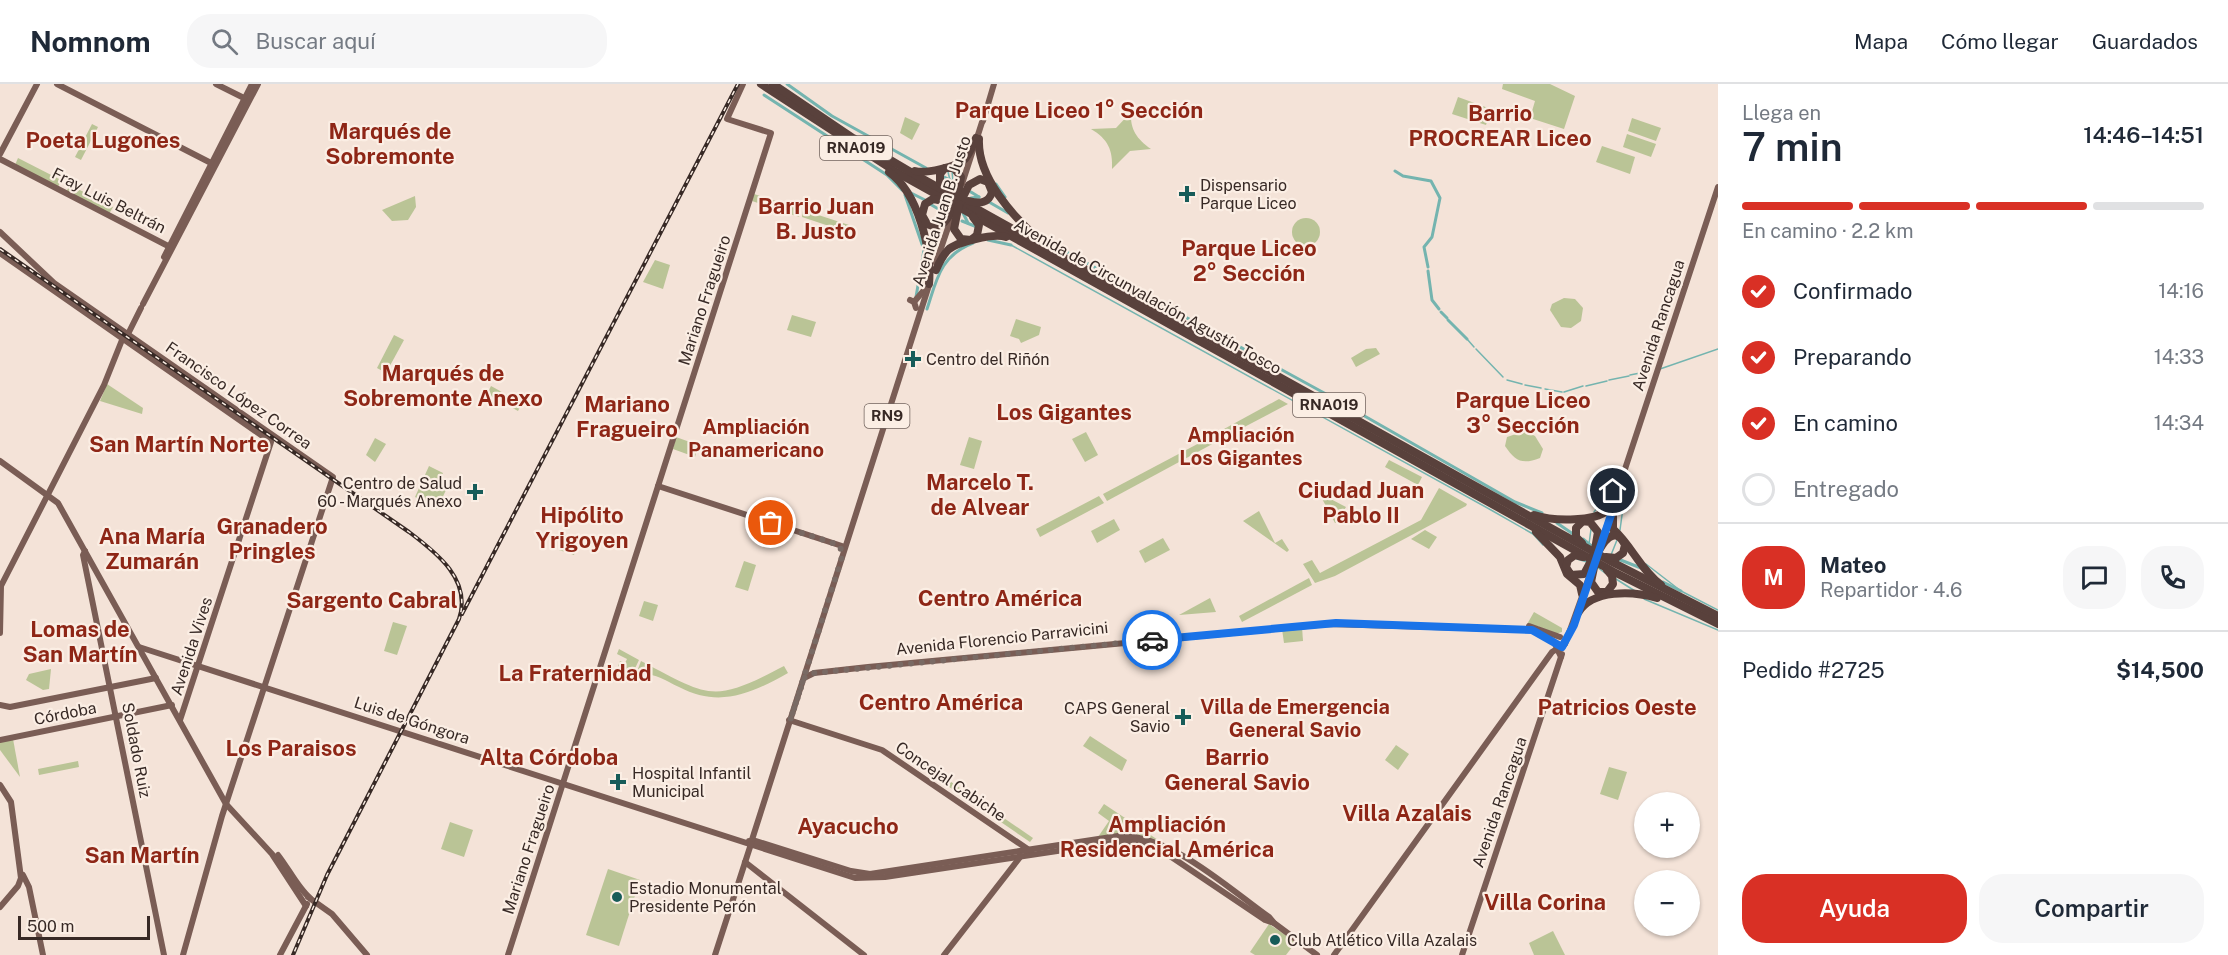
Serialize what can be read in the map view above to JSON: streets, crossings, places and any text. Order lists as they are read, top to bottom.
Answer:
{
  "streets": {
    "highway": ["RNA019", "Avenida de Circunvalación Agustín Tosco"],
    "main road": [
      "Fray Luis Beltrán",
      "Avenida Juan B. Justo",
      "Mariano Fragueiro",
      "Avenida Rancagua",
      "Francisco López Correa",
      "RN9",
      "Avenida Florencio Parravicini",
      "Avenida Vives",
      "Córdoba",
      "Luis de Góngora",
      "Soldado Ruiz",
      "Concejal Cabiche"
    ]
  },
  "crossings": [
    ["Avenida Juan B. Justo", "Avenida de Circunvalación Agustín Tosco"],
    ["Avenida Juan B. Justo", "Avenida Florencio Parravicini"],
    ["Avenida Juan B. Justo", "Luis de Góngora"],
    ["Avenida Juan B. Justo", "Concejal Cabiche"],
    ["Avenida de Circunvalación Agustín Tosco", "Avenida Rancagua"],
    ["Mariano Fragueiro", "Luis de Góngora"],
    ["Francisco López Correa", "Avenida Vives"],
    ["Francisco López Correa", "Luis de Góngora"],
    ["Avenida Vives", "Luis de Góngora"],
    ["Córdoba", "Soldado Ruiz"]
  ],
  "districts": [
    "Parque Liceo 1° Sección",
    "Barrio PROCREAR Liceo",
    "Marqués de Sobremonte",
    "Poeta Lugones",
    "Barrio Juan B. Justo",
    "Parque Liceo 2° Sección",
    "Marqués de Sobremonte Anexo",
    "Parque Liceo 3° Sección",
    "Mariano Fragueiro",
    "Los Gigantes",
    "Ampliación Panamericano",
    "Ampliación Los Gigantes",
    "San Martín Norte",
    "Marcelo T. de Alvear",
    "Ciudad Juan Pablo II",
    "Hipólito Yrigoyen",
    "Granadero Pringles",
    "Ana María Zumarán",
    "Centro América",
    "Sargento Cabral",
    "Lomas de San Martín",
    "La Fraternidad",
    "Centro América",
    "Villa de Emergencia General Savio",
    "Patricios Oeste",
    "Los Paraisos",
    "Alta Córdoba",
    "Barrio General Savio",
    "Villa Azalais",
    "Ampliación Residencial América",
    "Ayacucho",
    "San Martín",
    "Villa Corina"
  ],
  "places": {
    "health": [
      "Dispensario Parque Liceo",
      "Centro del Riñón",
      "Centro de Salud 60 - Marqués Anexo",
      "CAPS General Savio",
      "Hospital Infantil Municipal"
    ],
    "other": ["Estadio Monumental Presidente Perón", "Club Atlético Villa Azalais"]
  },
  "scale_bar": "500 m",
  "page": {
    "header": "Nomnom",
    "search": "Buscar aquí",
    "nav": ["Mapa", "Cómo llegar", "Guardados"],
    "heading": ["7 min", "Llega en", "14:46–14:51"],
    "panel": [
      "Mateo",
      "Repartidor · 4.6",
      "Pedido #2725",
      "$14,500"
    ],
    "bar": "En camino · 2.2 km",
    "list": [
      ["Confirmado", "14:16"],
      ["Preparando", "14:33"],
      ["En camino", "14:34"],
      "Entregado"
    ],
    "round": "M",
    "map_buttons": ["+", "−"],
    "buttons": ["Ayuda", "Compartir"],
    "scale": "500 m"
  }
}
